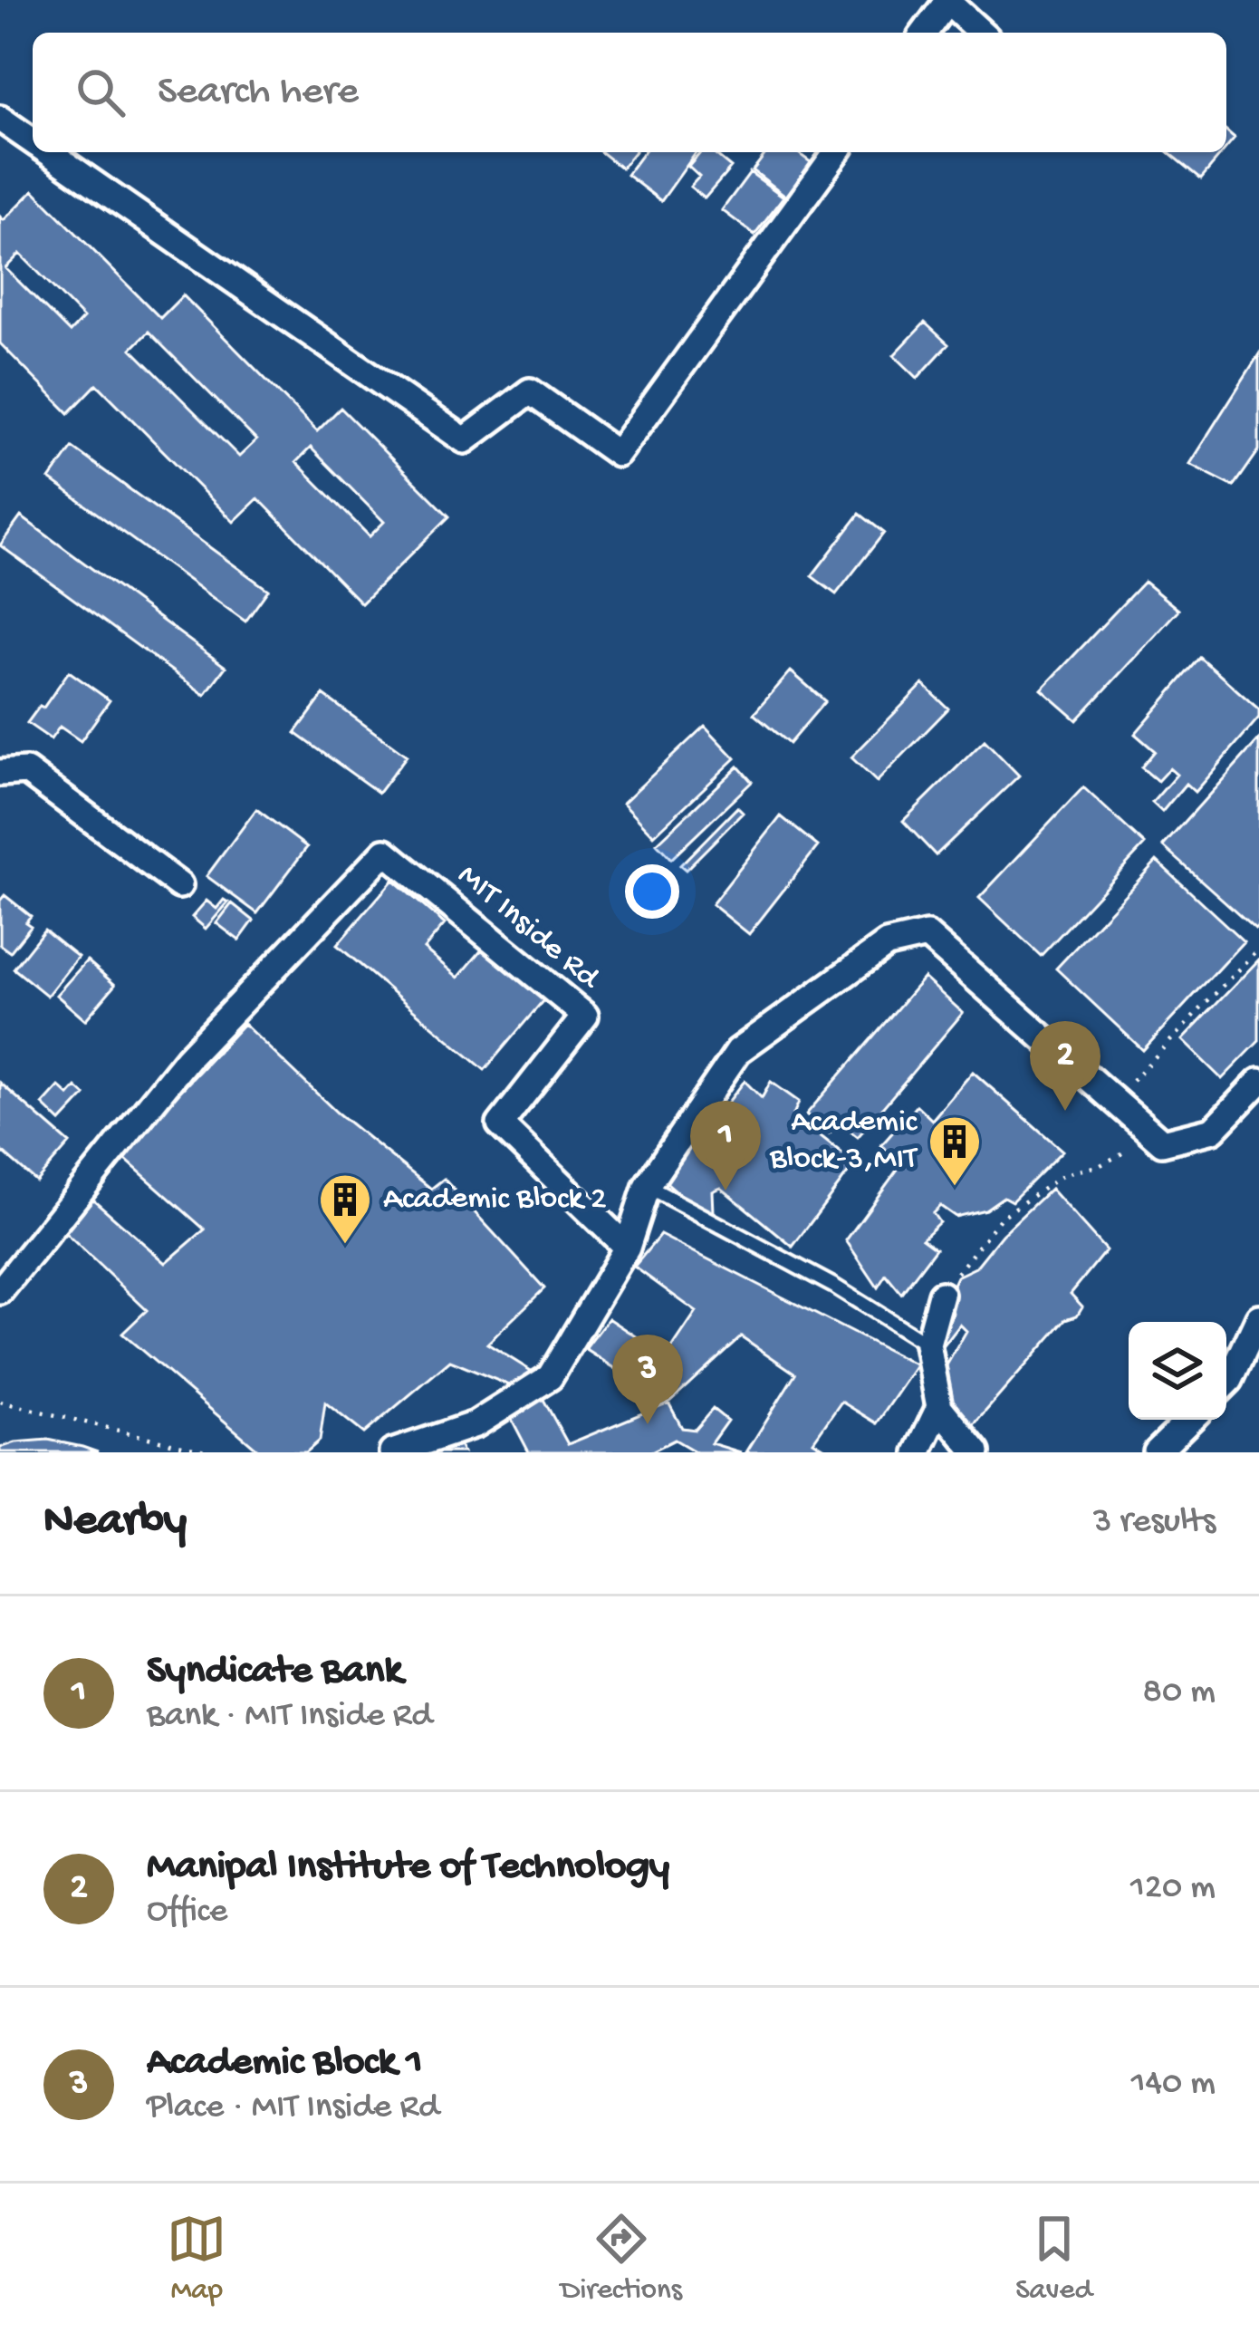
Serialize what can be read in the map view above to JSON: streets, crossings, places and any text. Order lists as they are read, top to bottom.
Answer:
{
  "streets": {
    "street": ["MIT Inside Rd"]
  },
  "places": {
    "building": ["Academic Block-3,MIT", "Academic Block 2"]
  },
  "page": {
    "search": "Search here",
    "pins": ["2", "1", "3"],
    "heading": ["Nearby", "3 results"],
    "list": [
      {
        "mark": "1",
        "name": "Syndicate Bank",
        "note": "Bank · MIT Inside Rd",
        "value": "80 m"
      },
      {
        "mark": "2",
        "name": "Manipal Institute of Technology",
        "note": "Office",
        "value": "120 m"
      },
      {
        "mark": "3",
        "name": "Academic Block 1",
        "note": "Place · MIT Inside Rd",
        "value": "140 m"
      }
    ],
    "nav": ["Map", "Directions", "Saved"]
  }
}
